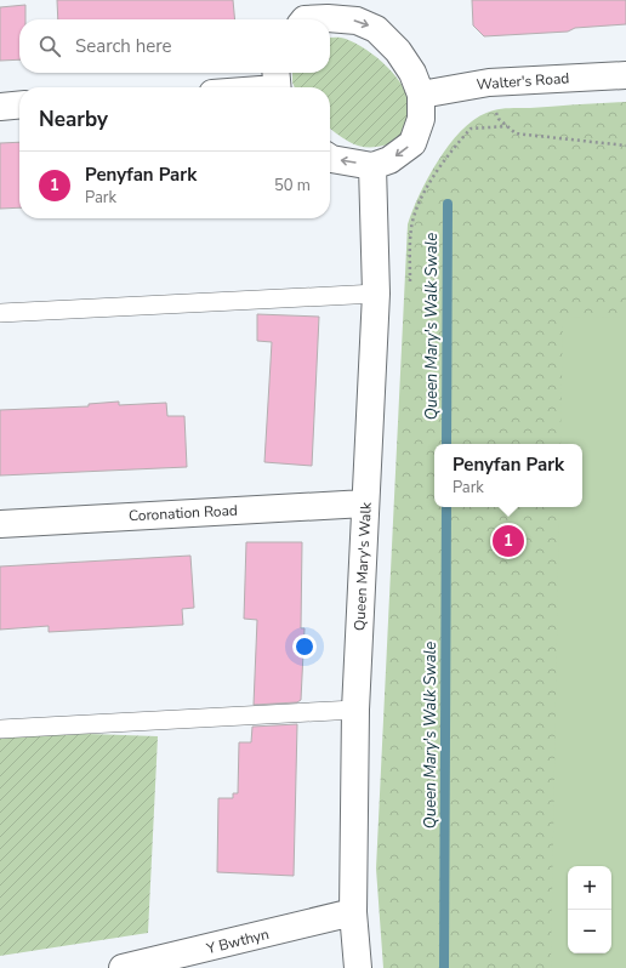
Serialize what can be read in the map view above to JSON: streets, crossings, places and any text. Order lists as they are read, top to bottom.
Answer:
{
  "streets": {
    "street": [
      "Walter's Road",
      "Coronation Road",
      "Queen Mary's Walk",
      "Y Bwthyn"
    ]
  },
  "crossings": [
    ["Coronation Road", "Queen Mary's Walk"],
    ["Queen Mary's Walk", "Y Bwthyn"]
  ],
  "water": ["Queen Mary's Walk Swale"],
  "page": {
    "search": "Search here",
    "heading": "Nearby",
    "list": [
      {
        "mark": "1",
        "name": "Penyfan Park",
        "note": "Park",
        "value": "50 m"
      }
    ],
    "popup": ["Penyfan Park", "Park"],
    "pins": "1",
    "map_buttons": ["+", "−"]
  }
}
